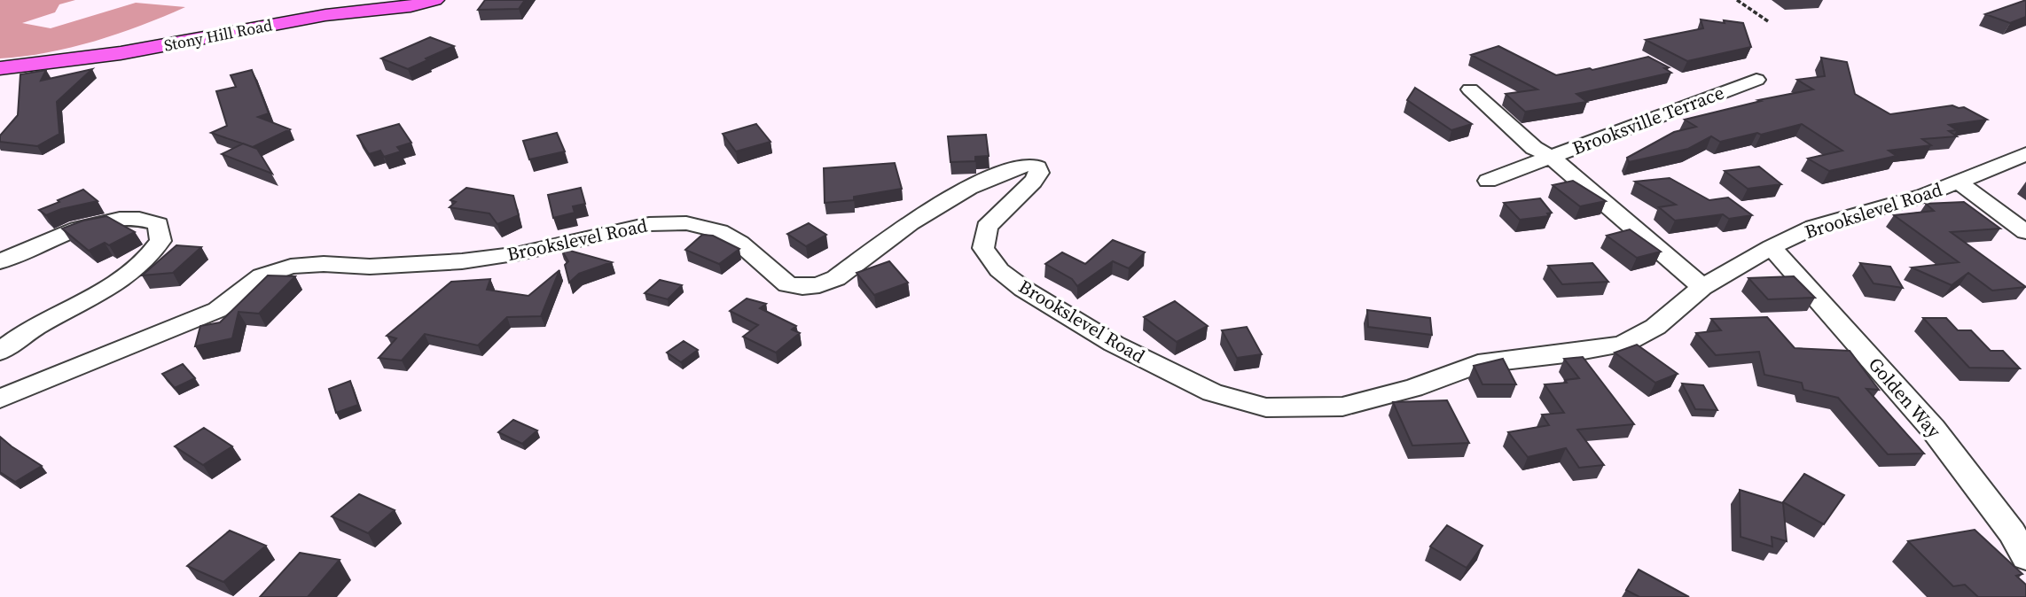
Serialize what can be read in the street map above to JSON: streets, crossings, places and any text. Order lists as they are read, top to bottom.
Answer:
{
  "streets": {
    "main road": ["Stony Hill Road"],
    "street": ["Brooksville Terrace", "Brookslevel Road", "Golden Way"]
  },
  "crossings": [
    ["Brooksville Terrace", "Brookslevel Road"],
    ["Brookslevel Road", "Golden Way"]
  ]
}
